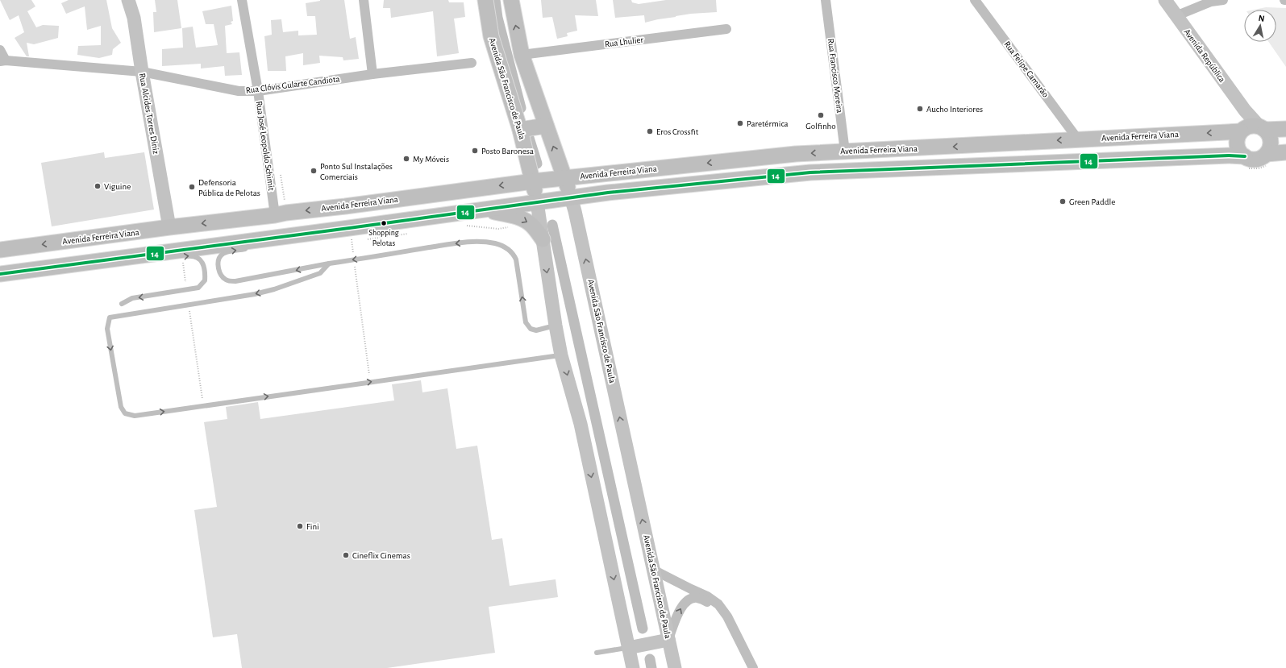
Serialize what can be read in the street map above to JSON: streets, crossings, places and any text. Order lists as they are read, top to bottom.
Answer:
{
  "streets": {
    "main road": ["Avenida São Francisco de Paula", "Avenida Ferreira Viana"],
    "street": [
      "Rua Lhulier",
      "Avenida República",
      "Rua Felipe Camarão",
      "Rua Francisco Moreira",
      "Rua Clóvis Gularte Candiota",
      "Rua Alcides Torres Diniz",
      "Rua José Leopoldo Schimit"
    ]
  },
  "crossings": [
    ["Rua Lhulier", "Avenida São Francisco de Paula"],
    ["Avenida República", "Avenida Ferreira Viana"],
    ["Rua Felipe Camarão", "Avenida Ferreira Viana"],
    ["Rua Francisco Moreira", "Avenida Ferreira Viana"],
    ["Rua Clóvis Gularte Candiota", "Rua Alcides Torres Diniz"],
    ["Rua Clóvis Gularte Candiota", "Rua José Leopoldo Schimit"],
    ["Avenida São Francisco de Paula", "Avenida Ferreira Viana"],
    ["Rua Alcides Torres Diniz", "Avenida Ferreira Viana"],
    ["Avenida Ferreira Viana", "Rua José Leopoldo Schimit"]
  ],
  "places": [
    "Aucho Interiores",
    "Golfinho",
    "Paretérmica",
    "Eros Crossfit",
    "Posto Baronesa",
    "My Móveis",
    "Ponto Sul Instalações Comerciais",
    "Viguine",
    "Defensoria Pública de Pelotas",
    "Green Paddle",
    "Shopping Pelotas",
    "Fini",
    "Cineflix Cinemas"
  ],
  "lines": ["transit line 14"],
  "north": "top"
}
